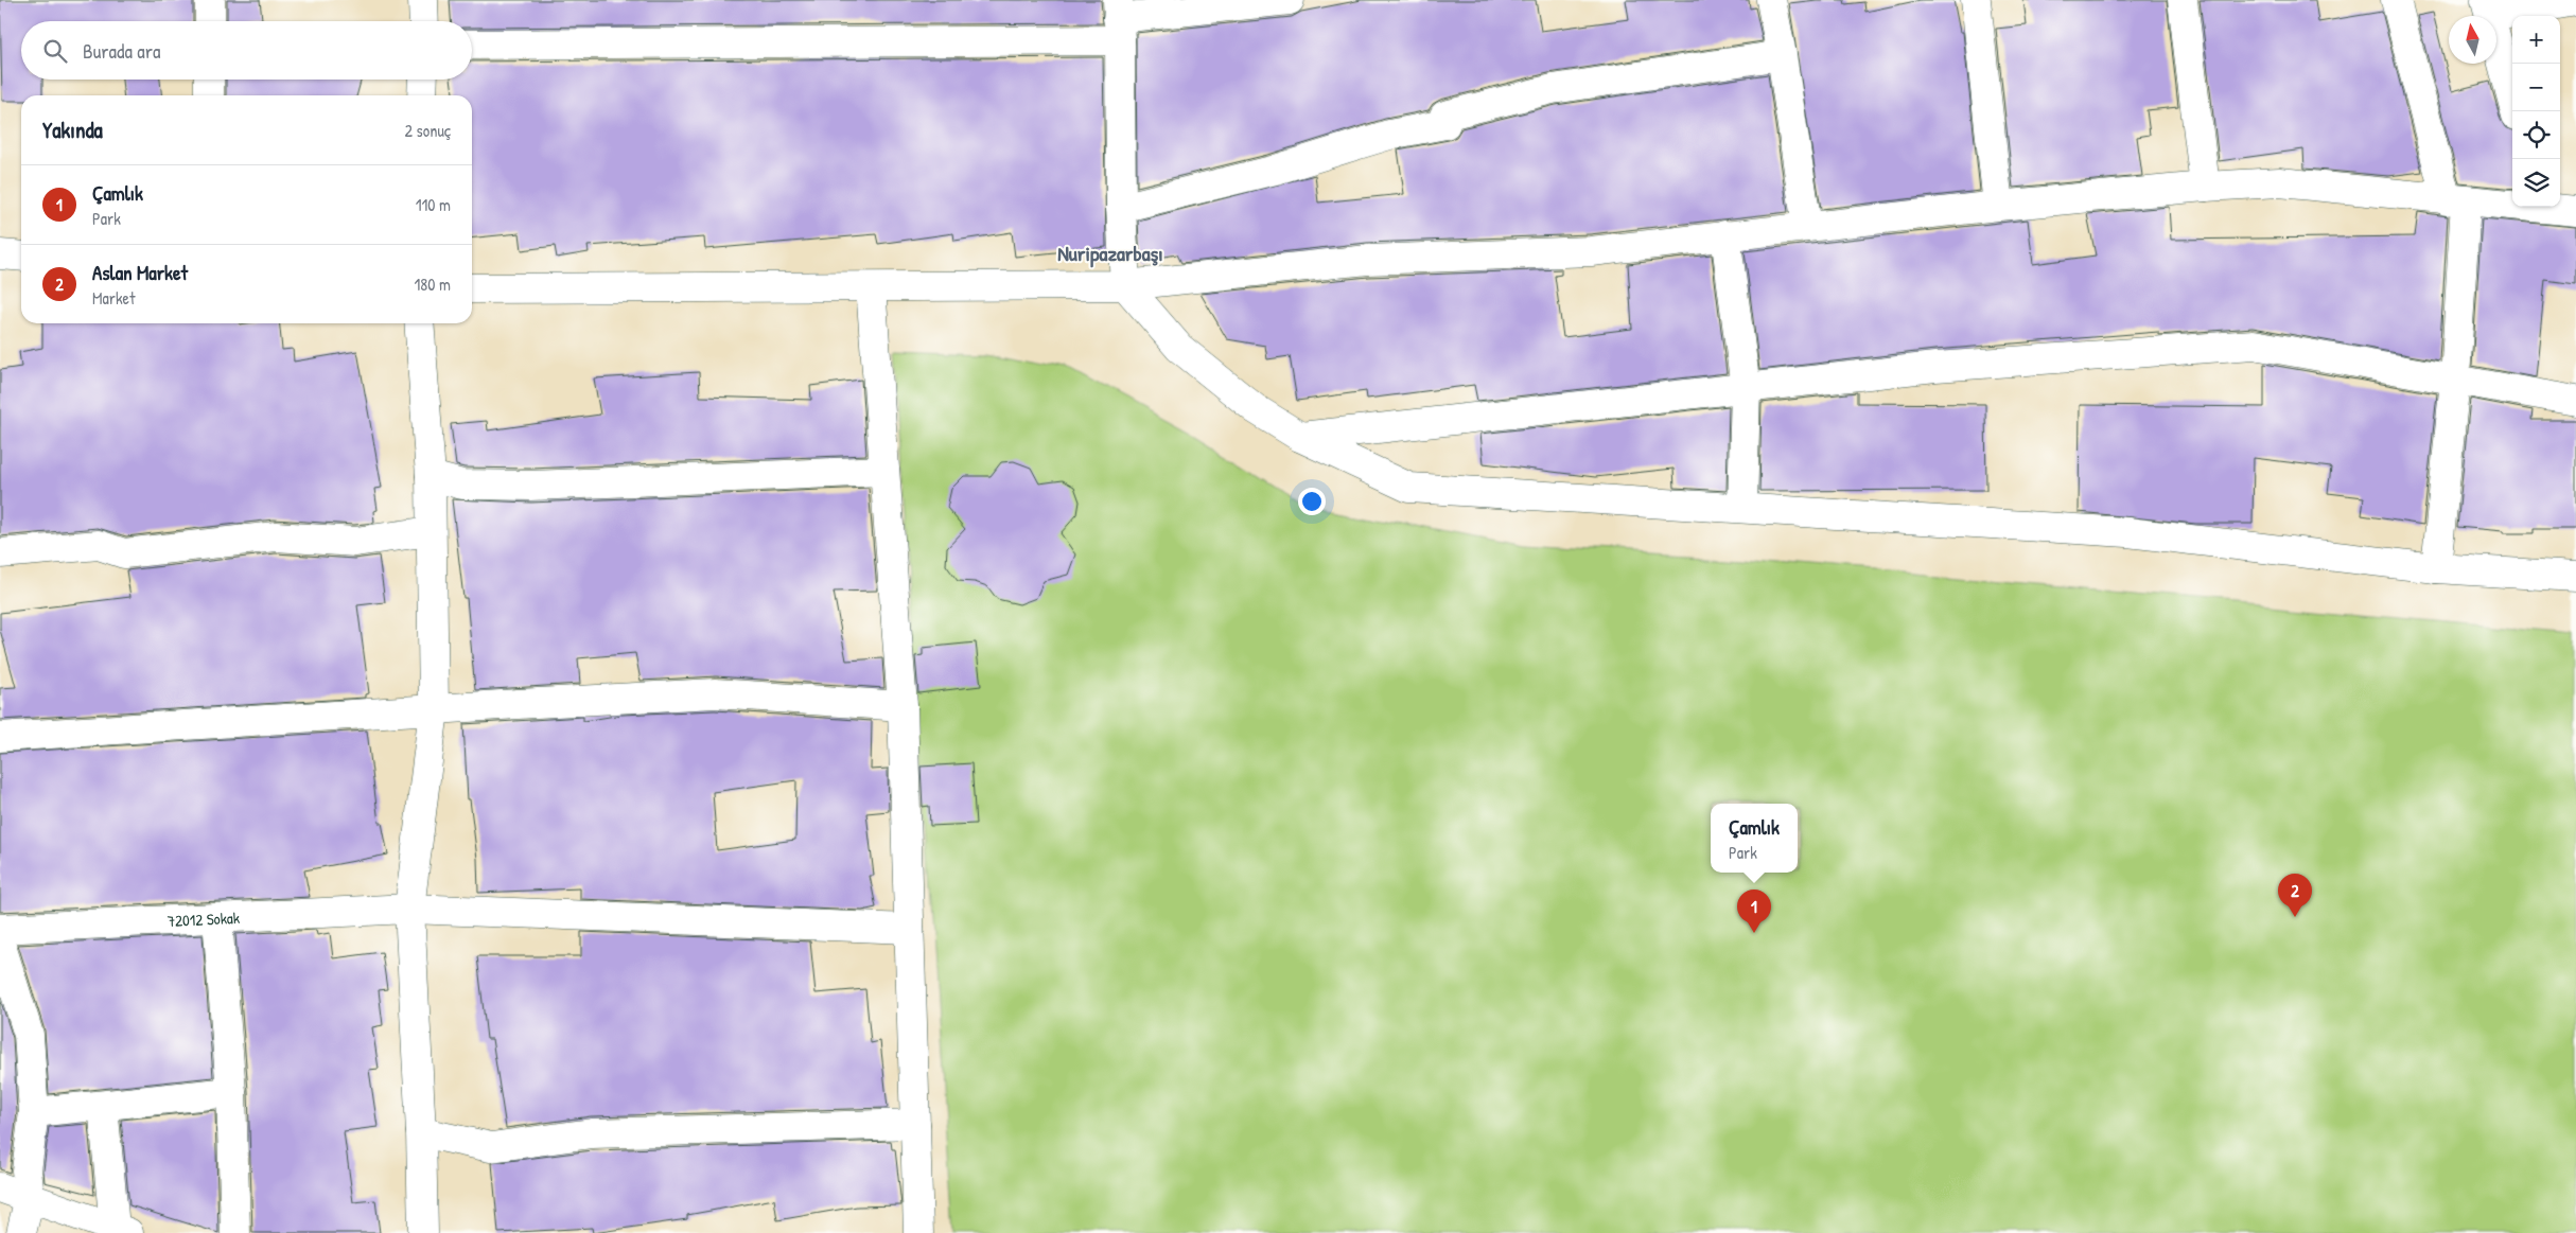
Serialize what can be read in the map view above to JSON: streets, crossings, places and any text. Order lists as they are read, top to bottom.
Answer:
{
  "streets": {
    "street": ["72012 Sokak"]
  },
  "districts": ["Nuripazarbaşı"],
  "north": "top",
  "page": {
    "map_buttons": ["+", "−"],
    "search": "Burada ara",
    "heading": ["Yakında", "2 sonuç"],
    "list": [
      {
        "mark": "1",
        "name": "Çamlık",
        "note": "Park",
        "value": "110 m"
      },
      {
        "mark": "2",
        "name": "Aslan Market",
        "note": "Market",
        "value": "180 m"
      }
    ],
    "popup": ["Çamlık", "Park"],
    "pins": ["2", "1"]
  }
}
